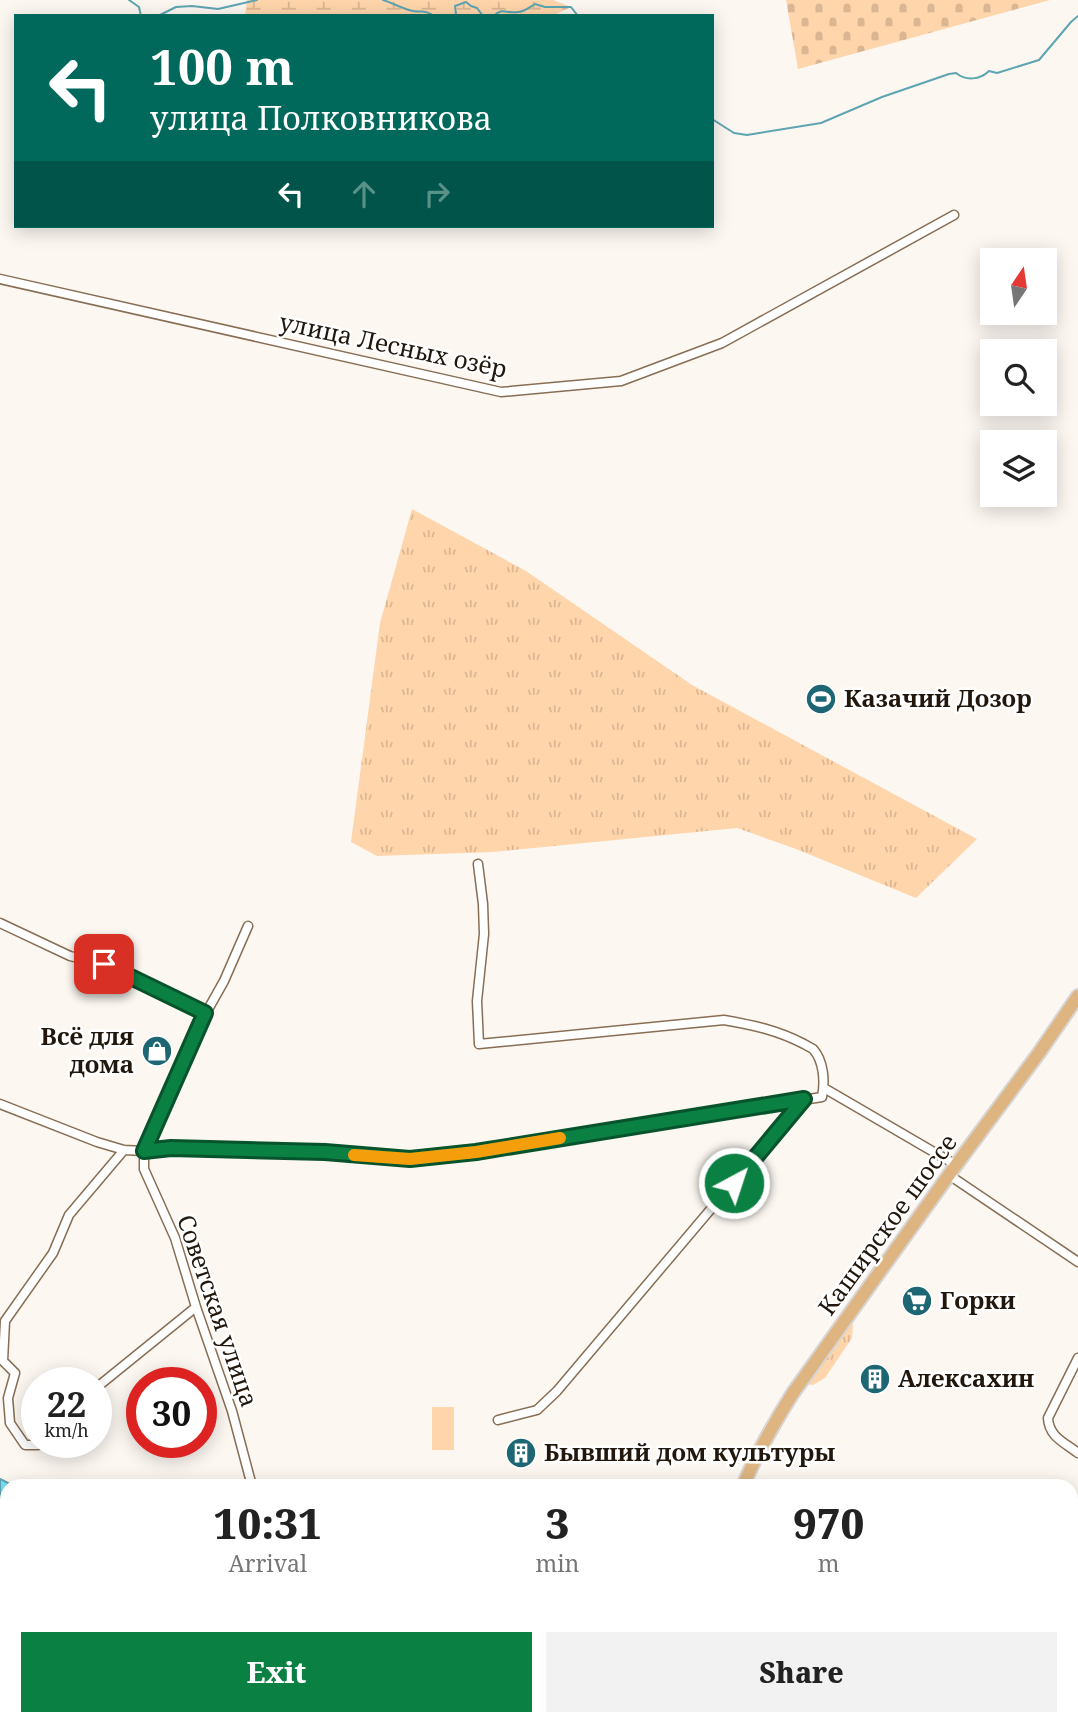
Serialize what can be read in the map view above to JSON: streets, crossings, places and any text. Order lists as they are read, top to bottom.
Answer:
{
  "streets": {
    "main road": ["Каширское шоссе"],
    "street": ["улица Лесных озёр", "Советская улица"]
  },
  "places": {
    "sports": ["Казачий Дозор"],
    "shop": ["Всё для дома"],
    "supermarket": ["Горки"],
    "building": ["Алексахин", "Бывший дом культуры"]
  },
  "north": "top",
  "page": {
    "turn": ["100 m", "улица Полковникова"],
    "speed": "22 km/h",
    "limit": "30",
    "eta": [
      "10:31",
      "Arrival",
      "3",
      "min",
      "970",
      "m"
    ],
    "buttons": ["Exit", "Share"]
  }
}
